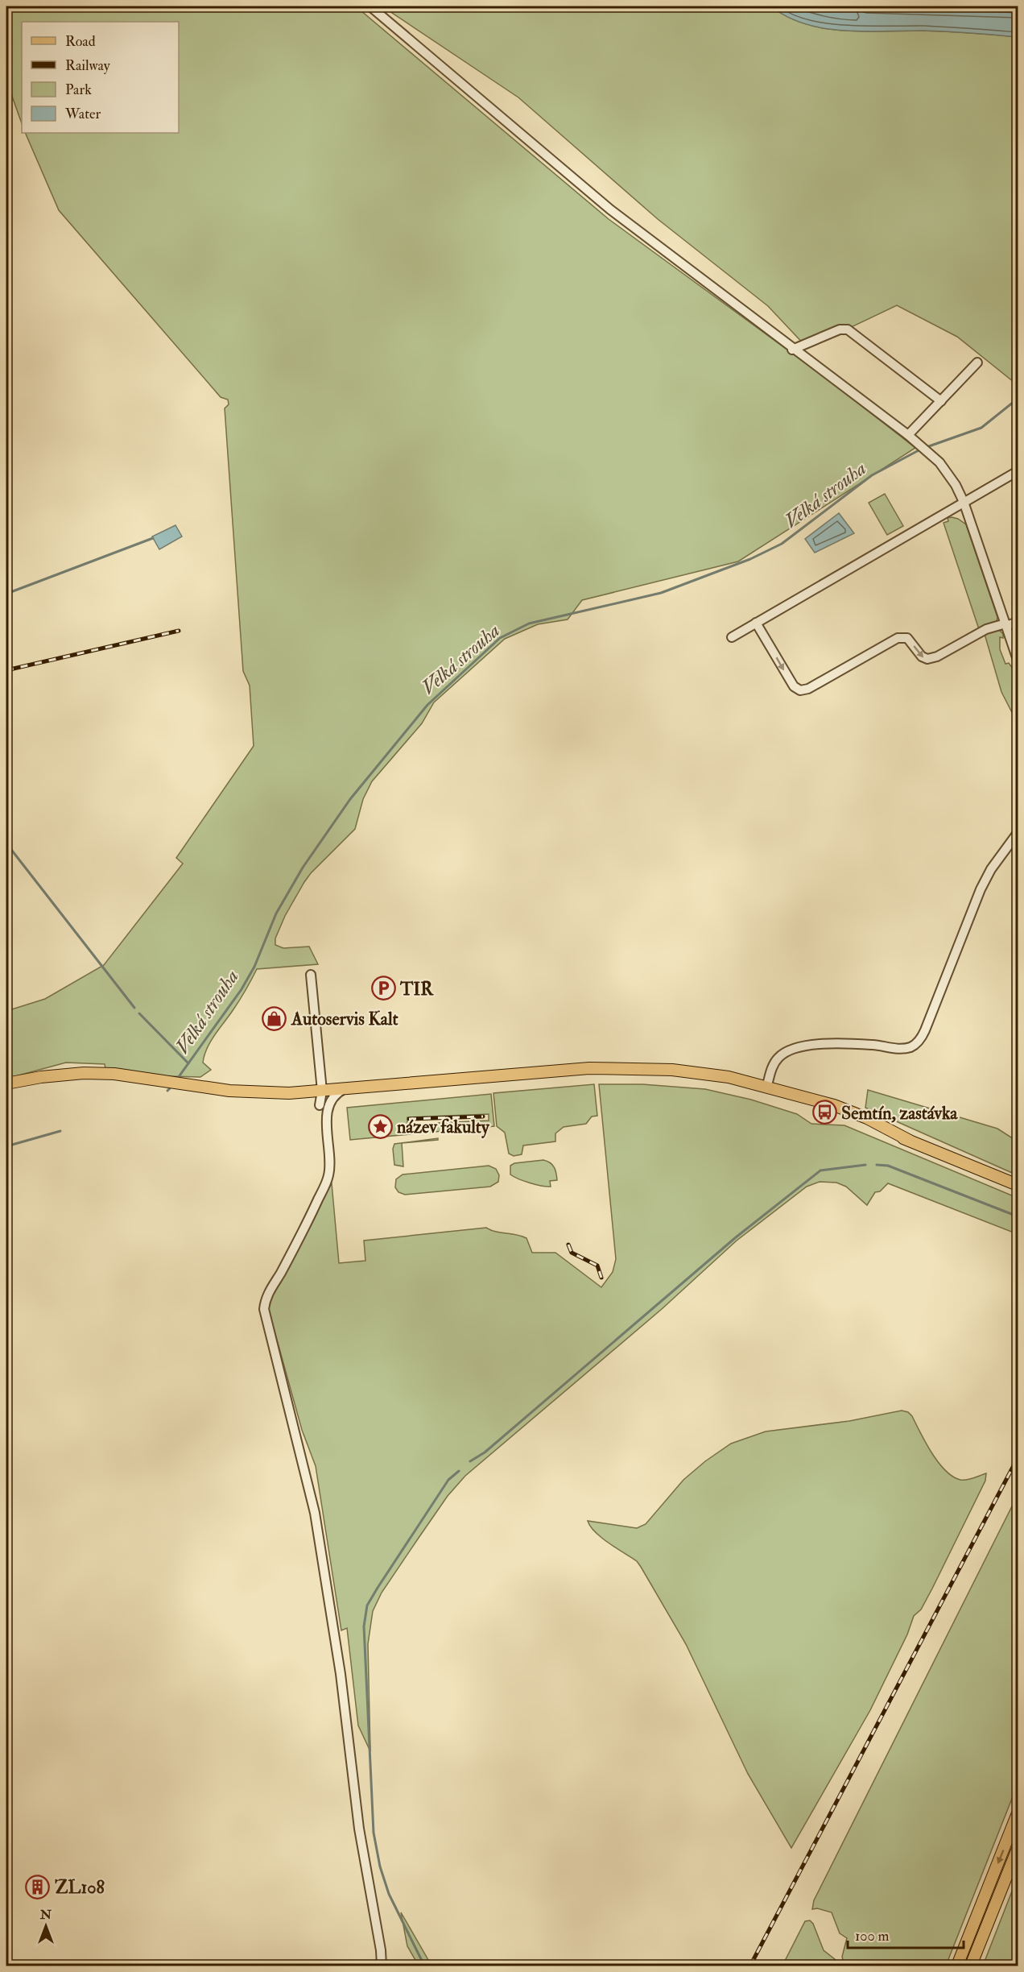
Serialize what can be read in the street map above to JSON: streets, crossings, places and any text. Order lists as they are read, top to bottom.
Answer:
{
  "water": ["Velká strouha"],
  "places": {
    "parking": ["TIR"],
    "shop": ["Autoservis Kalt"],
    "bus stop": ["Semtín, zastávka"],
    "place": ["název fakulty"],
    "building": ["ZL108"]
  },
  "legend": [
    "Road",
    "Railway",
    "Park",
    "Water"
  ],
  "scale_bar": "100 m",
  "north": "top"
}
